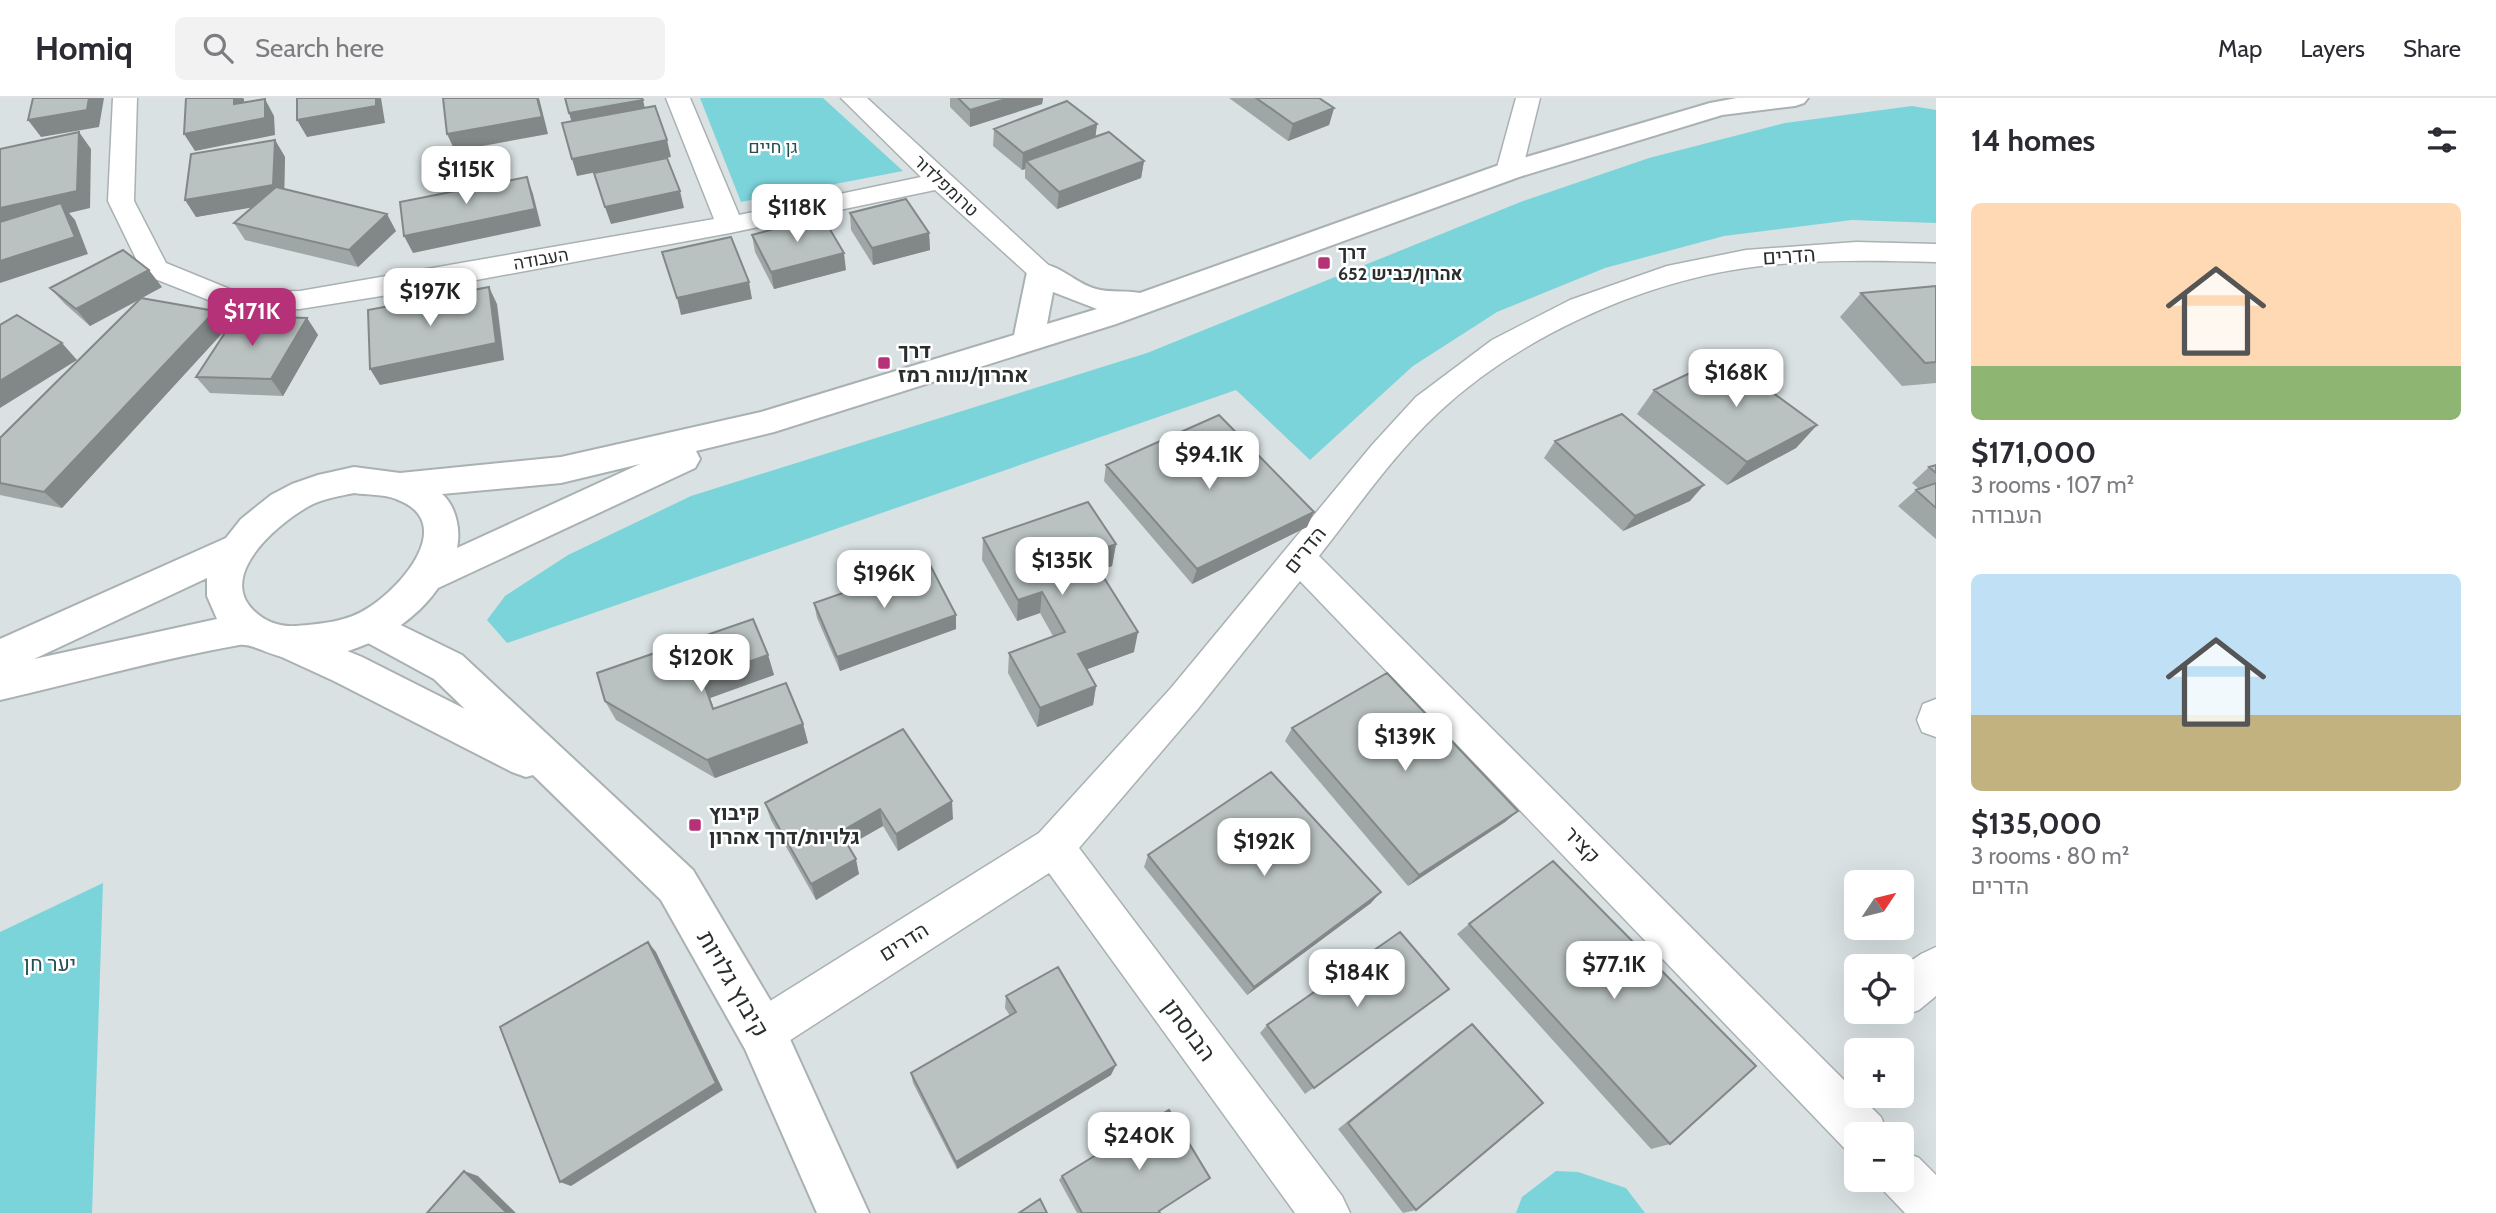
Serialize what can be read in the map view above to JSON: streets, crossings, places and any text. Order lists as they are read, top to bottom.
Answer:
{
  "streets": {
    "main road": ["קיבוץ גלויות"],
    "street": [
      "טרומפלדור",
      "הדרים",
      "העבודה",
      "קציר",
      "הבוסתן"
    ]
  },
  "crossings": [
    ["טרומפלדור", "העבודה"],
    ["הדרים", "קציר"],
    ["הדרים", "קיבוץ גלויות"],
    ["הדרים", "הבוסתן"]
  ],
  "parks": ["גן חיים", "יער חן"],
  "places": {
    "transit": ["דרך אהרון/כביש 652", "דרך אהרון/נווה רמז", "קיבוץ גלויות/דרך אהרון"]
  },
  "north": "top right",
  "page": {
    "header": "Homiq",
    "search": "Search here",
    "nav": ["Map", "Layers", "Share"],
    "heading": "14 homes",
    "price": [
      "$115K",
      "$118K",
      "$197K",
      "$171K",
      "$168K",
      "$94.1K",
      "$135K",
      "$196K",
      "$120K",
      "$139K",
      "$192K",
      "$77.1K",
      "$184K",
      "$240K"
    ],
    "list": [
      {
        "name": "$171,000",
        "note": "3 rooms · 107 m² · העבודה"
      },
      {
        "name": "$135,000",
        "note": "3 rooms · 80 m² · הדרים"
      }
    ],
    "map_buttons": ["+", "−"]
  }
}
